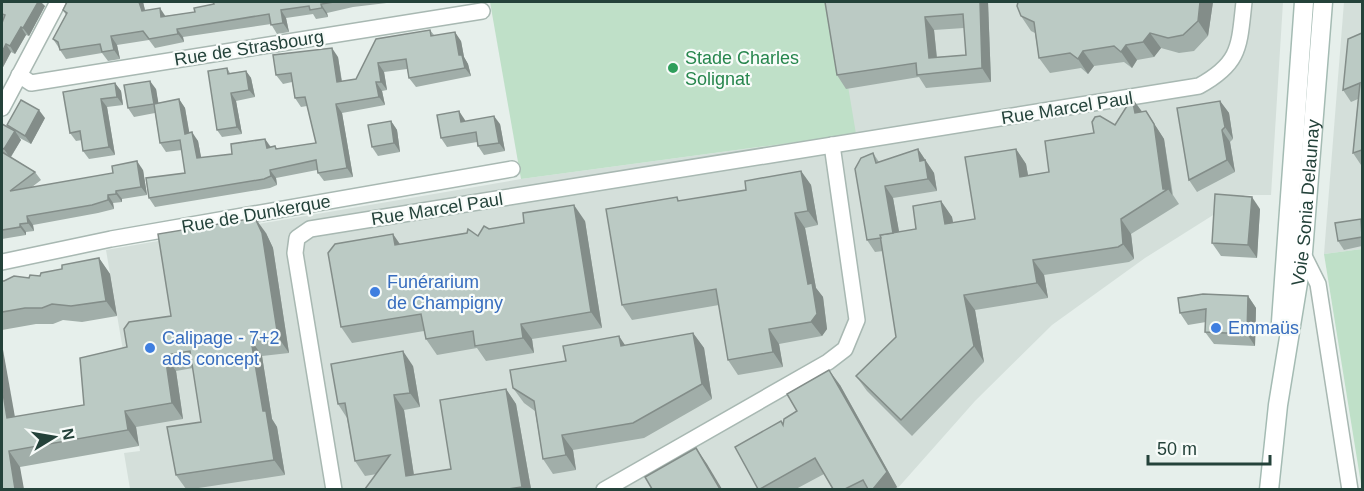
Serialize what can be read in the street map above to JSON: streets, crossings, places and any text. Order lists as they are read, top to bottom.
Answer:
{
  "streets": {
    "main road": ["Voie Sonia Delaunay"],
    "street": ["Rue de Strasbourg", "Rue Marcel Paul", "Rue de Dunkerque"]
  },
  "places": [
    "Stade Charles Solignat",
    "Funérarium de Champigny",
    "Emmaüs",
    "Calipage - 7+2 ads concept"
  ],
  "scale_bar": "50 m",
  "north": "right"
}
